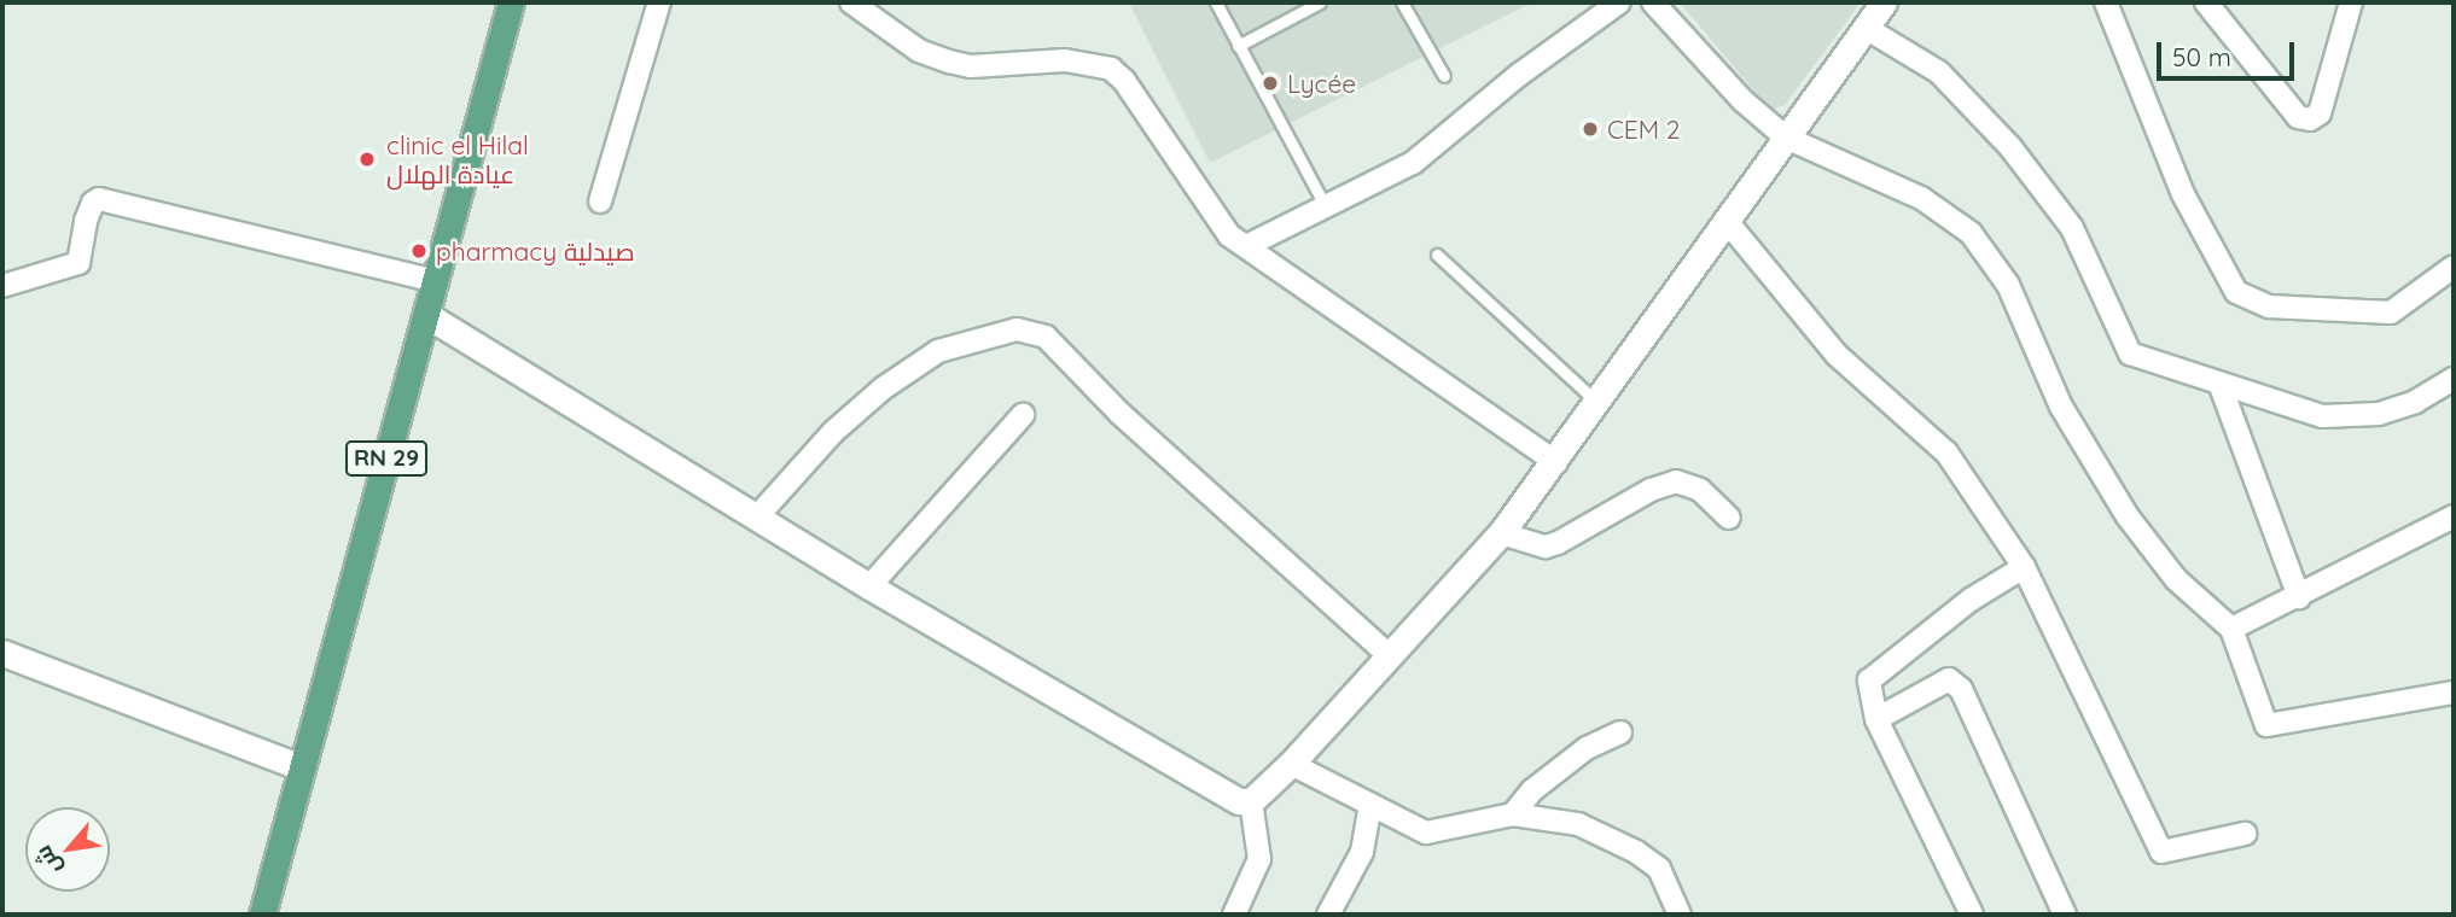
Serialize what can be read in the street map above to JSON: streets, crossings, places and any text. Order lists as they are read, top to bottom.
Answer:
{
  "streets": {
    "main road": ["RN 29"]
  },
  "places": [
    "Lycée",
    "CEM 2",
    "clinic el Hilal عيادة الهلال",
    "pharmacy صيدلية"
  ],
  "scale_bar": "50 m",
  "north": "bottom left"
}
